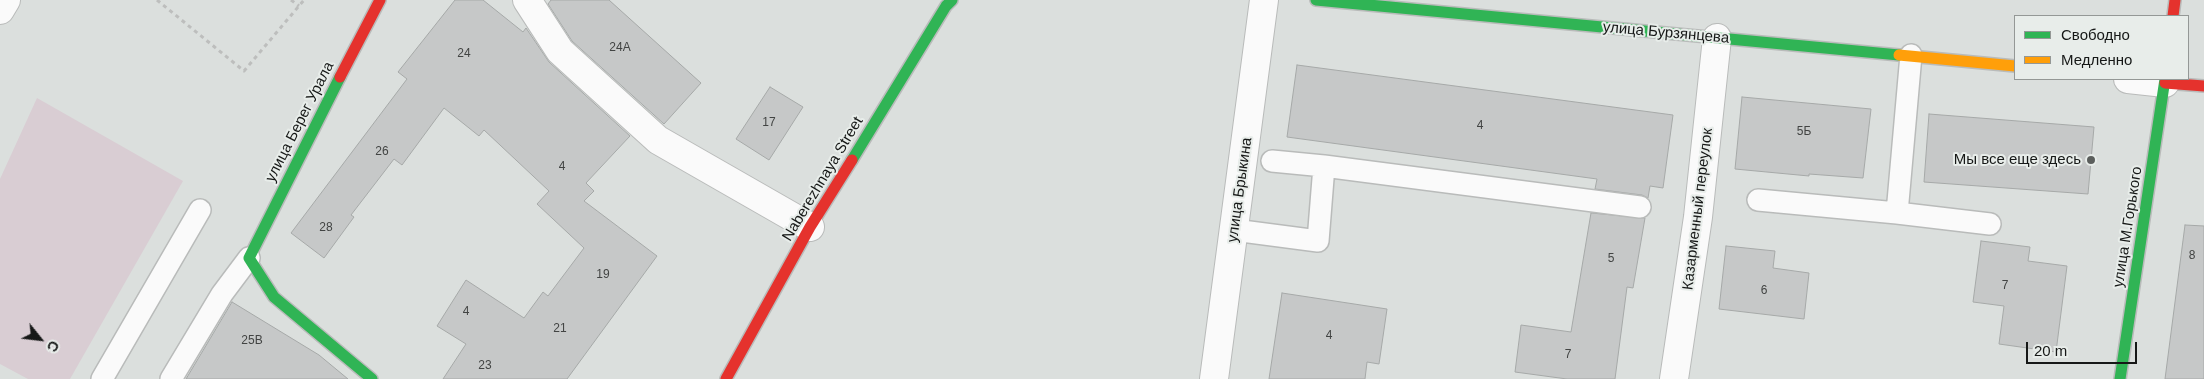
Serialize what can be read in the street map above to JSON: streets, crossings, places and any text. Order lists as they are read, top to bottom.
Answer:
{
  "streets": {
    "street": [
      "улица Бурзянцева",
      "улица Берег Урала",
      "Naberezhnaya Street",
      "улица Брыкина",
      "Казарменный переулок",
      "улица М.Горького"
    ]
  },
  "crossings": [
    ["улица Бурзянцева", "Казарменный переулок"]
  ],
  "places": ["Мы все еще здесь"],
  "house_numbers": [
    "24А",
    "24",
    "17",
    "4",
    "5Б",
    "26",
    "4",
    "28",
    "8",
    "5",
    "19",
    "7",
    "6",
    "4",
    "21",
    "4",
    "25В",
    "7",
    "23"
  ],
  "legend": ["Свободно", "Медленно"],
  "scale_bar": "20 m",
  "north": "bottom right"
}
